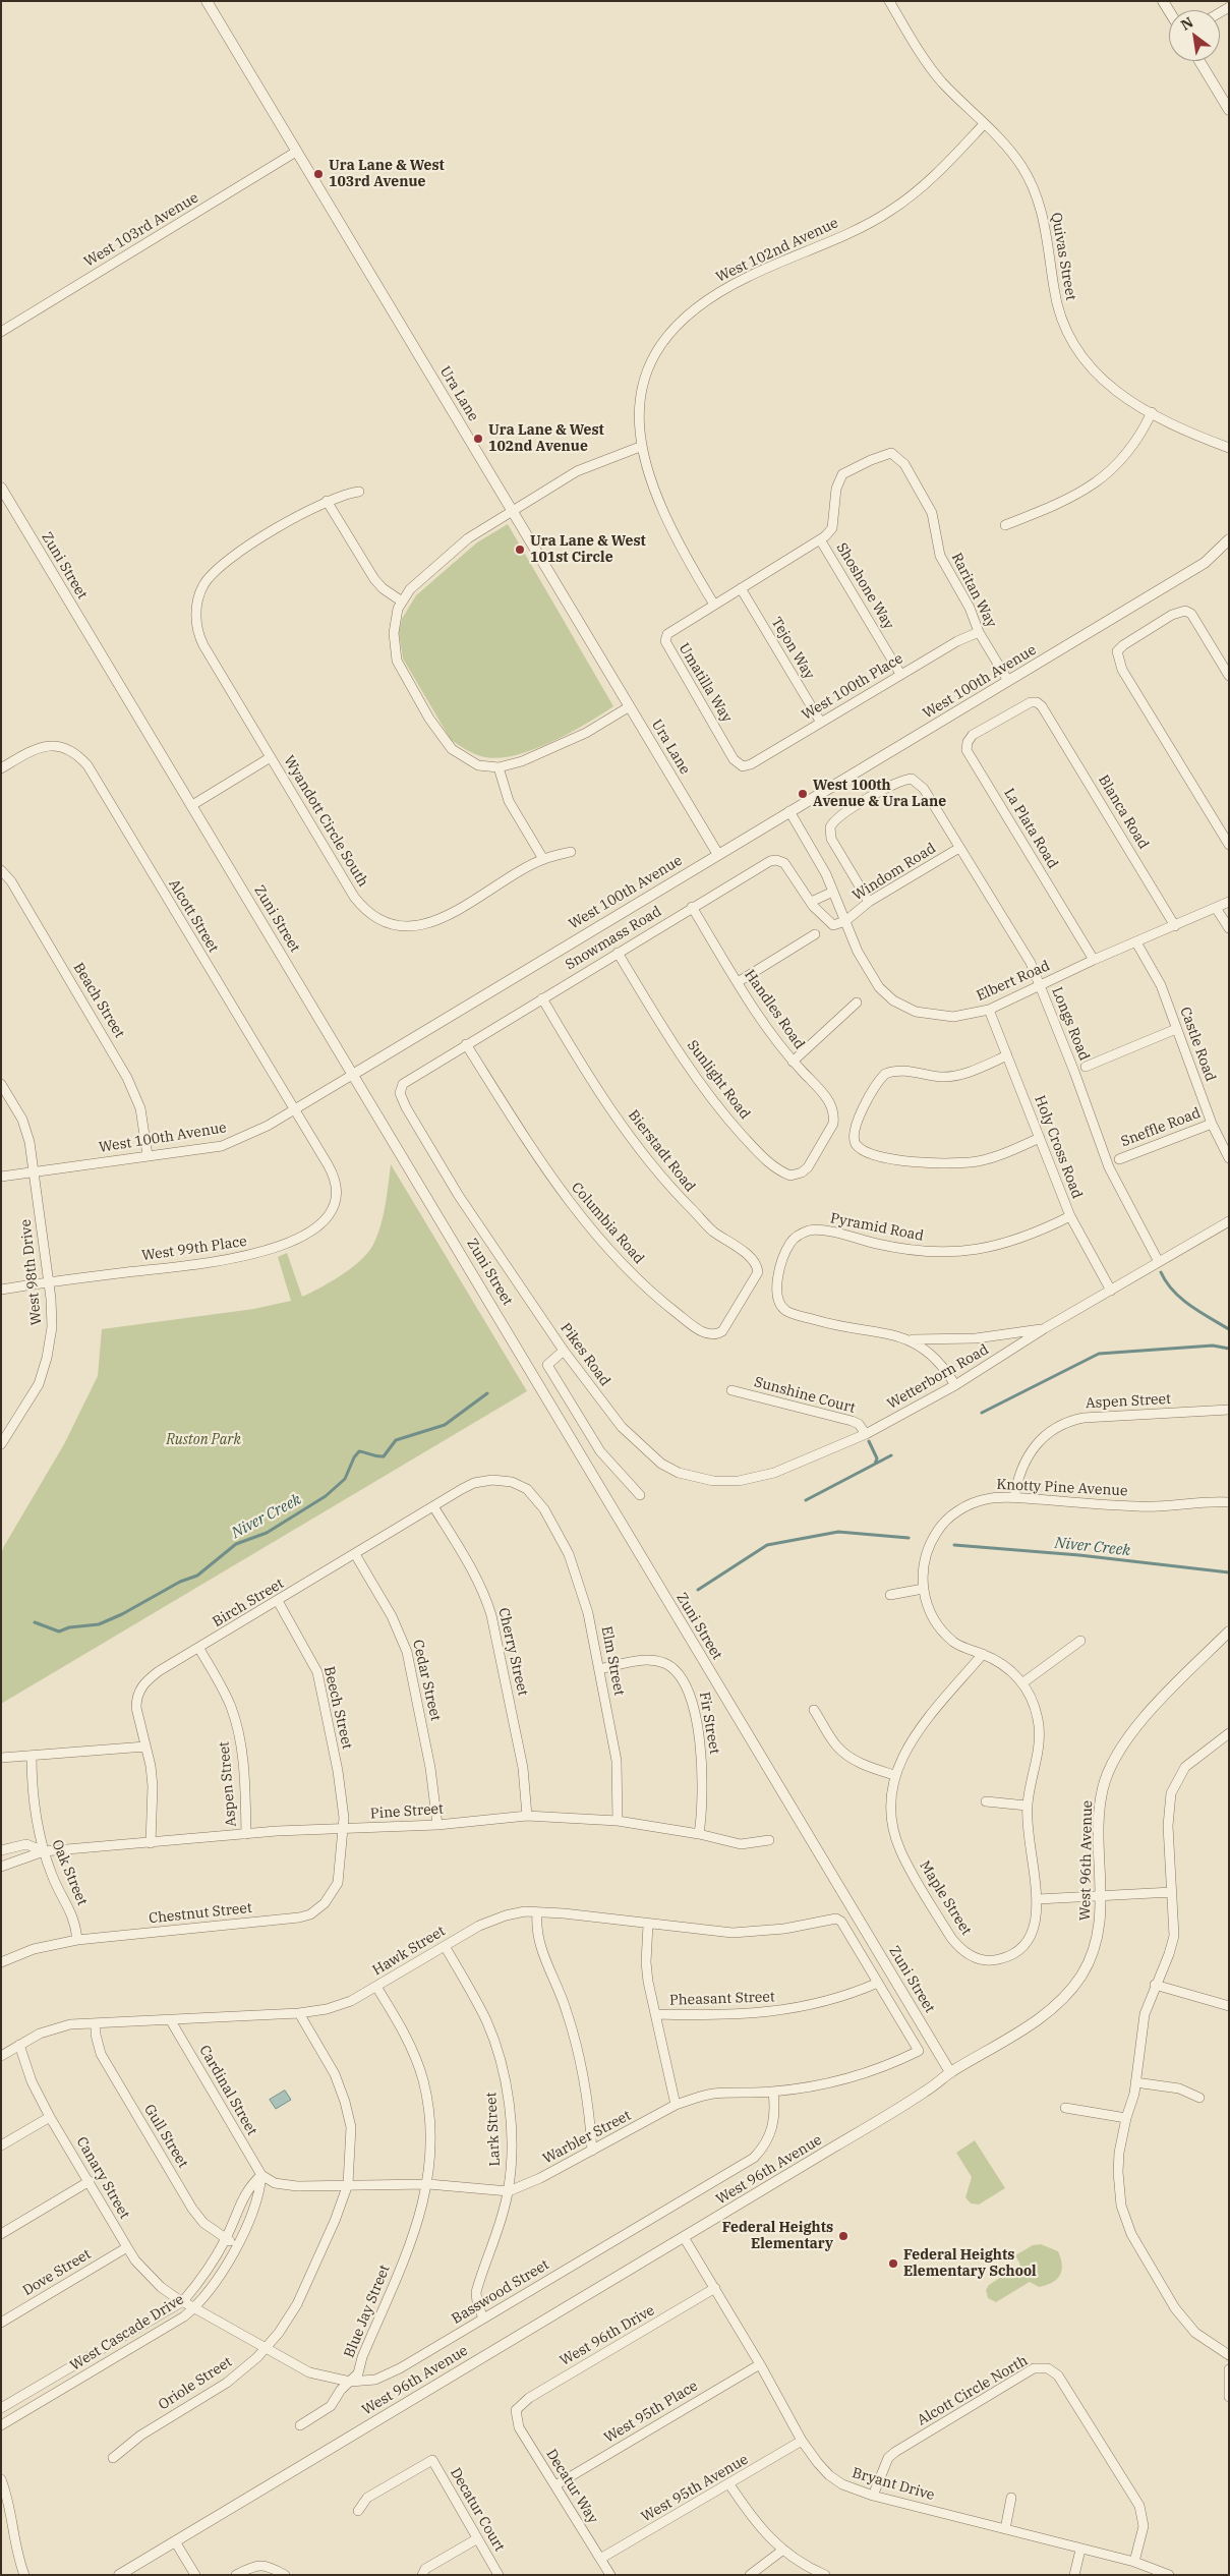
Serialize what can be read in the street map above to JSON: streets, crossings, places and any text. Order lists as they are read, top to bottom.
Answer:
{
  "streets": {
    "street": [
      "West 103rd Avenue",
      "West 102nd Avenue",
      "Quivas Street",
      "Ura Lane",
      "Zuni Street",
      "Shoshone Way",
      "Raritan Way",
      "Tejon Way",
      "West 100th Avenue",
      "Umatilla Way",
      "West 100th Place",
      "Blanca Road",
      "Wyandott Circle South",
      "La Plata Road",
      "Windom Road",
      "Alcott Street",
      "Snowmass Road",
      "Elbert Road",
      "Beach Street",
      "Handles Road",
      "Longs Road",
      "Castle Road",
      "Sunlight Road",
      "Sneffle Road",
      "Holy Cross Road",
      "Bierstadt Road",
      "Columbia Road",
      "Pyramid Road",
      "West 99th Place",
      "West 98th Drive",
      "Pikes Road",
      "Wetterborn Road",
      "Sunshine Court",
      "Aspen Street",
      "Knotty Pine Avenue",
      "Birch Street",
      "Cherry Street",
      "Elm Street",
      "Cedar Street",
      "Beech Street",
      "Fir Street",
      "Pine Street",
      "West 96th Avenue",
      "Oak Street",
      "Maple Street",
      "Chestnut Street",
      "Hawk Street",
      "Pheasant Street",
      "Cardinal Street",
      "Lark Street",
      "Gull Street",
      "Warbler Street",
      "Canary Street",
      "Dove Street",
      "Basswood Street",
      "Blue Jay Street",
      "West Cascade Drive",
      "West 96th Drive",
      "Oriole Street",
      "Alcott Circle North",
      "West 95th Place",
      "Bryant Drive",
      "Decatur Way",
      "West 95th Avenue",
      "Decatur Court"
    ]
  },
  "crossings": [
    ["West 103rd Avenue", "Ura Lane"],
    ["West 102nd Avenue", "Quivas Street"],
    ["West 102nd Avenue", "Umatilla Way"],
    ["Ura Lane", "West 100th Avenue"],
    ["Zuni Street", "West 100th Avenue"],
    ["Zuni Street", "West 96th Avenue"],
    ["Shoshone Way", "Raritan Way"],
    ["Shoshone Way", "Umatilla Way"],
    ["Shoshone Way", "West 100th Place"],
    ["Raritan Way", "West 100th Avenue"],
    ["Raritan Way", "Umatilla Way"],
    ["Raritan Way", "West 100th Place"],
    ["Tejon Way", "Umatilla Way"],
    ["Tejon Way", "West 100th Place"],
    ["West 100th Avenue", "Alcott Street"],
    ["West 100th Avenue", "Elbert Road"],
    ["West 100th Avenue", "Beach Street"],
    ["West 100th Avenue", "West 98th Drive"],
    ["Umatilla Way", "West 100th Place"],
    ["Blanca Road", "La Plata Road"],
    ["Blanca Road", "Elbert Road"],
    ["La Plata Road", "Elbert Road"],
    ["Windom Road", "Snowmass Road"],
    ["Windom Road", "Elbert Road"],
    ["Windom Road", "Longs Road"],
    ["Alcott Street", "West 99th Place"],
    ["Snowmass Road", "Elbert Road"],
    ["Snowmass Road", "Handles Road"],
    ["Snowmass Road", "Sunlight Road"],
    ["Snowmass Road", "Bierstadt Road"],
    ["Snowmass Road", "Columbia Road"],
    ["Snowmass Road", "Pikes Road"],
    ["Elbert Road", "Longs Road"],
    ["Elbert Road", "Castle Road"],
    ["Elbert Road", "Holy Cross Road"],
    ["Handles Road", "Sunlight Road"],
    ["Longs Road", "Wetterborn Road"],
    ["Castle Road", "Sneffle Road"],
    ["Holy Cross Road", "Pyramid Road"],
    ["Holy Cross Road", "Wetterborn Road"],
    ["Bierstadt Road", "Columbia Road"],
    ["Pyramid Road", "Wetterborn Road"],
    ["West 99th Place", "West 98th Drive"],
    ["Pikes Road", "Wetterborn Road"],
    ["Wetterborn Road", "Sunshine Court"],
    ["Aspen Street", "Knotty Pine Avenue"],
    ["Aspen Street", "Birch Street"],
    ["Aspen Street", "Pine Street"],
    ["Knotty Pine Avenue", "Maple Street"],
    ["Birch Street", "Cherry Street"],
    ["Birch Street", "Elm Street"],
    ["Birch Street", "Cedar Street"],
    ["Birch Street", "Beech Street"],
    ["Birch Street", "Pine Street"],
    ["Cherry Street", "Pine Street"],
    ["Elm Street", "Fir Street"],
    ["Elm Street", "Pine Street"],
    ["Cedar Street", "Pine Street"],
    ["Beech Street", "Pine Street"],
    ["Beech Street", "Chestnut Street"],
    ["Fir Street", "Pine Street"],
    ["Pine Street", "Oak Street"],
    ["Pine Street", "Chestnut Street"],
    ["West 96th Avenue", "Bryant Drive"],
    ["Oak Street", "Chestnut Street"],
    ["Hawk Street", "Pheasant Street"],
    ["Hawk Street", "Cardinal Street"],
    ["Hawk Street", "Lark Street"],
    ["Hawk Street", "Gull Street"],
    ["Hawk Street", "Warbler Street"],
    ["Hawk Street", "Canary Street"],
    ["Hawk Street", "Blue Jay Street"],
    ["Pheasant Street", "Warbler Street"],
    ["Cardinal Street", "Warbler Street"],
    ["Cardinal Street", "West Cascade Drive"],
    ["Lark Street", "Warbler Street"],
    ["Lark Street", "Basswood Street"],
    ["Gull Street", "West Cascade Drive"],
    ["Warbler Street", "Basswood Street"],
    ["Warbler Street", "Blue Jay Street"],
    ["Warbler Street", "West Cascade Drive"],
    ["Warbler Street", "Oriole Street"],
    ["Canary Street", "Dove Street"],
    ["Canary Street", "Basswood Street"],
    ["Canary Street", "West Cascade Drive"],
    ["Basswood Street", "Blue Jay Street"],
    ["Basswood Street", "West Cascade Drive"],
    ["Basswood Street", "Oriole Street"],
    ["West 96th Drive", "Bryant Drive"],
    ["West 96th Drive", "Decatur Way"],
    ["Alcott Circle North", "Bryant Drive"],
    ["West 95th Place", "Bryant Drive"],
    ["West 95th Place", "Decatur Way"],
    ["Bryant Drive", "West 95th Avenue"],
    ["Decatur Way", "West 95th Avenue"]
  ],
  "water": ["Niver Creek"],
  "parks": ["Ruston Park"],
  "places": [
    "Ura Lane & West 103rd Avenue",
    "Ura Lane & West 102nd Avenue",
    "Ura Lane & West 101st Circle",
    "West 100th Avenue & Ura Lane",
    "Federal Heights Elementary",
    "Federal Heights Elementary School"
  ],
  "north": "top left"
}
